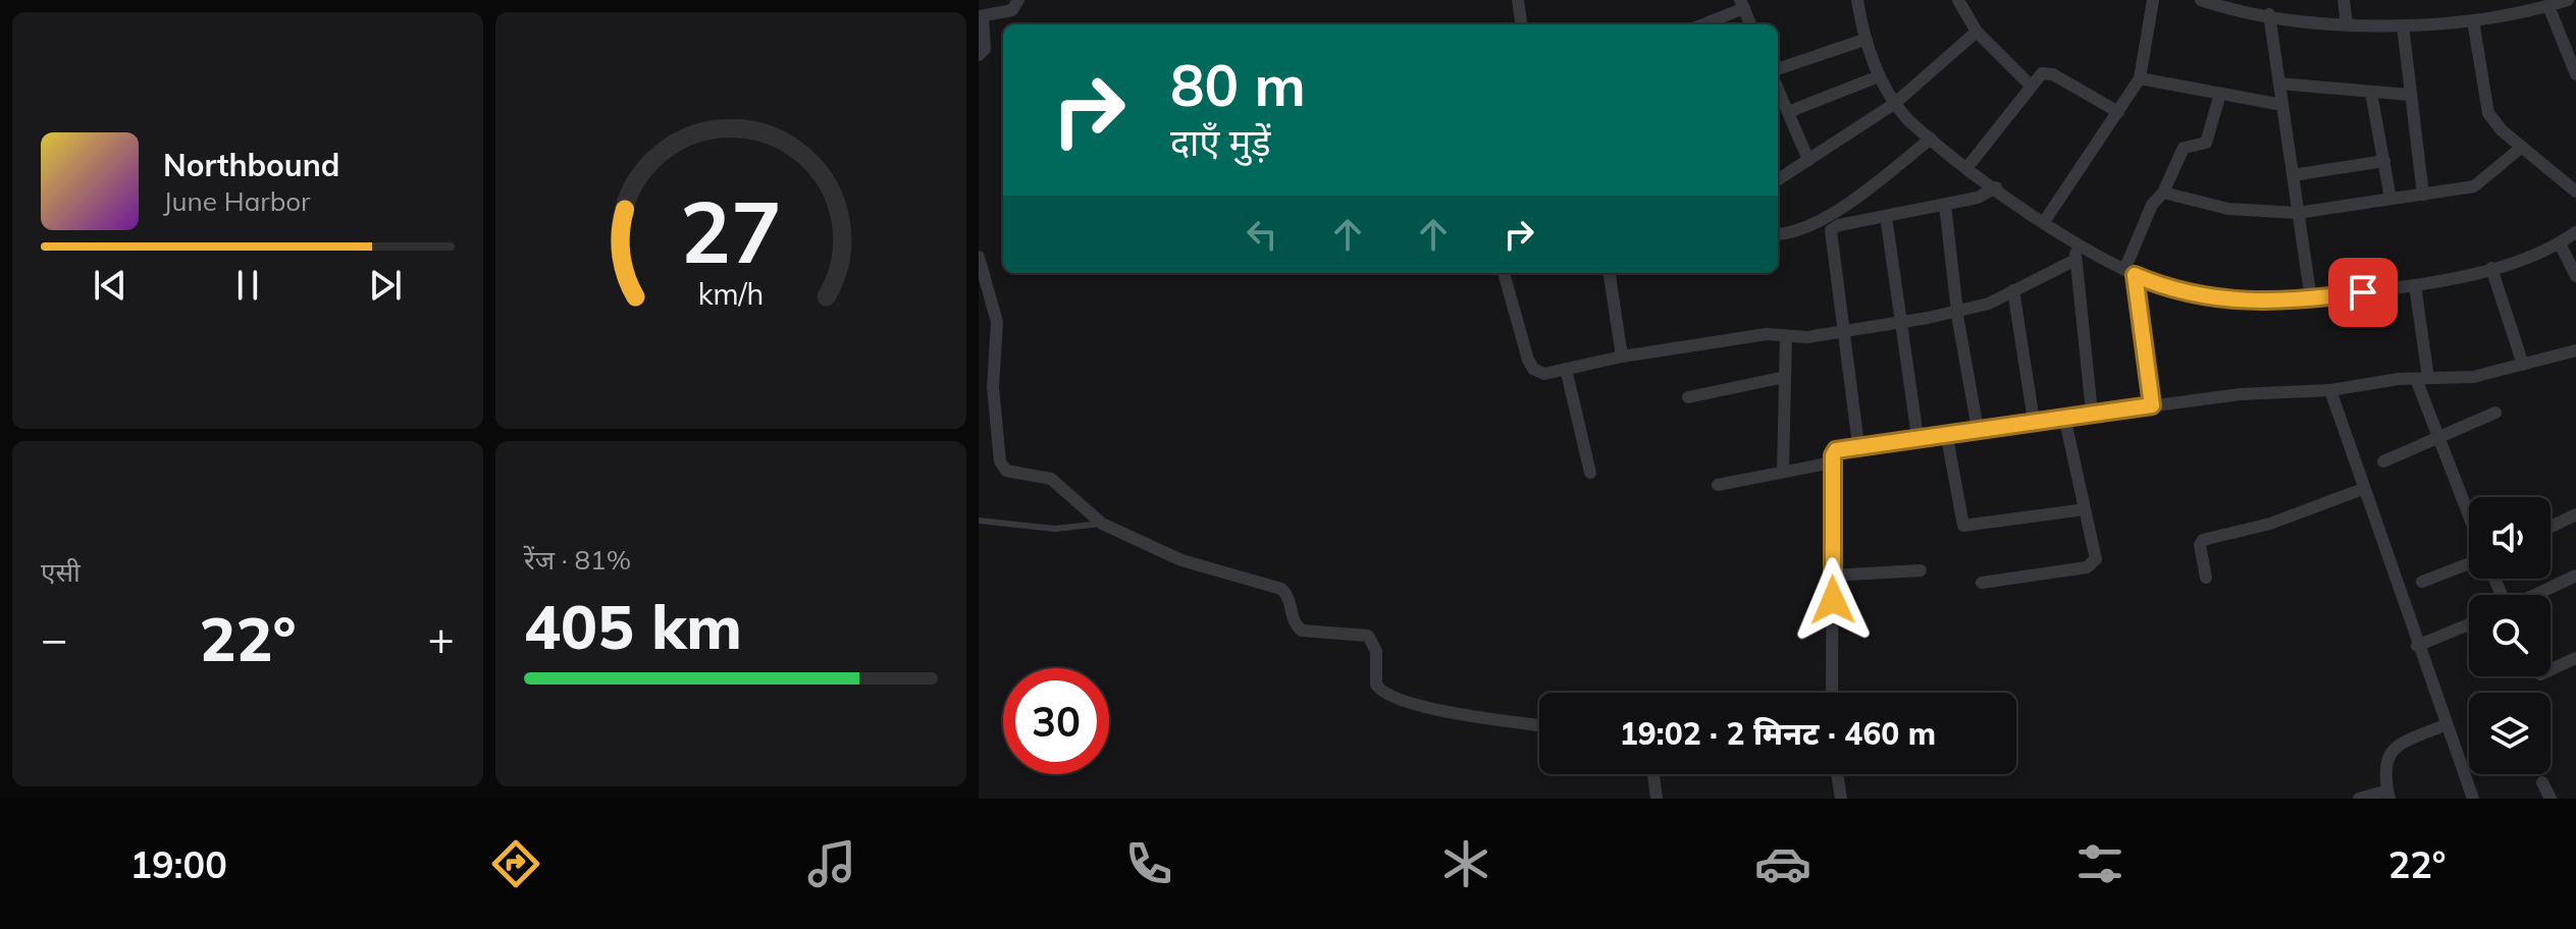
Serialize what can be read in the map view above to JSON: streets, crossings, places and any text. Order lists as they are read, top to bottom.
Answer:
{
  "page": {
    "turn": ["80 m", "दाएँ मुड़ें"],
    "song": ["Northbound", "June Harbor"],
    "tile": [
      "एसी",
      ["रेंज · 81%", "405 km"]
    ],
    "heat": ["−", "22°", "+"],
    "limit": "30",
    "trip": "19:02 · 2 मिनट · 460 m",
    "tabs": ["19:00", "22°"],
    "gauge": ["27", "km/h"]
  }
}
